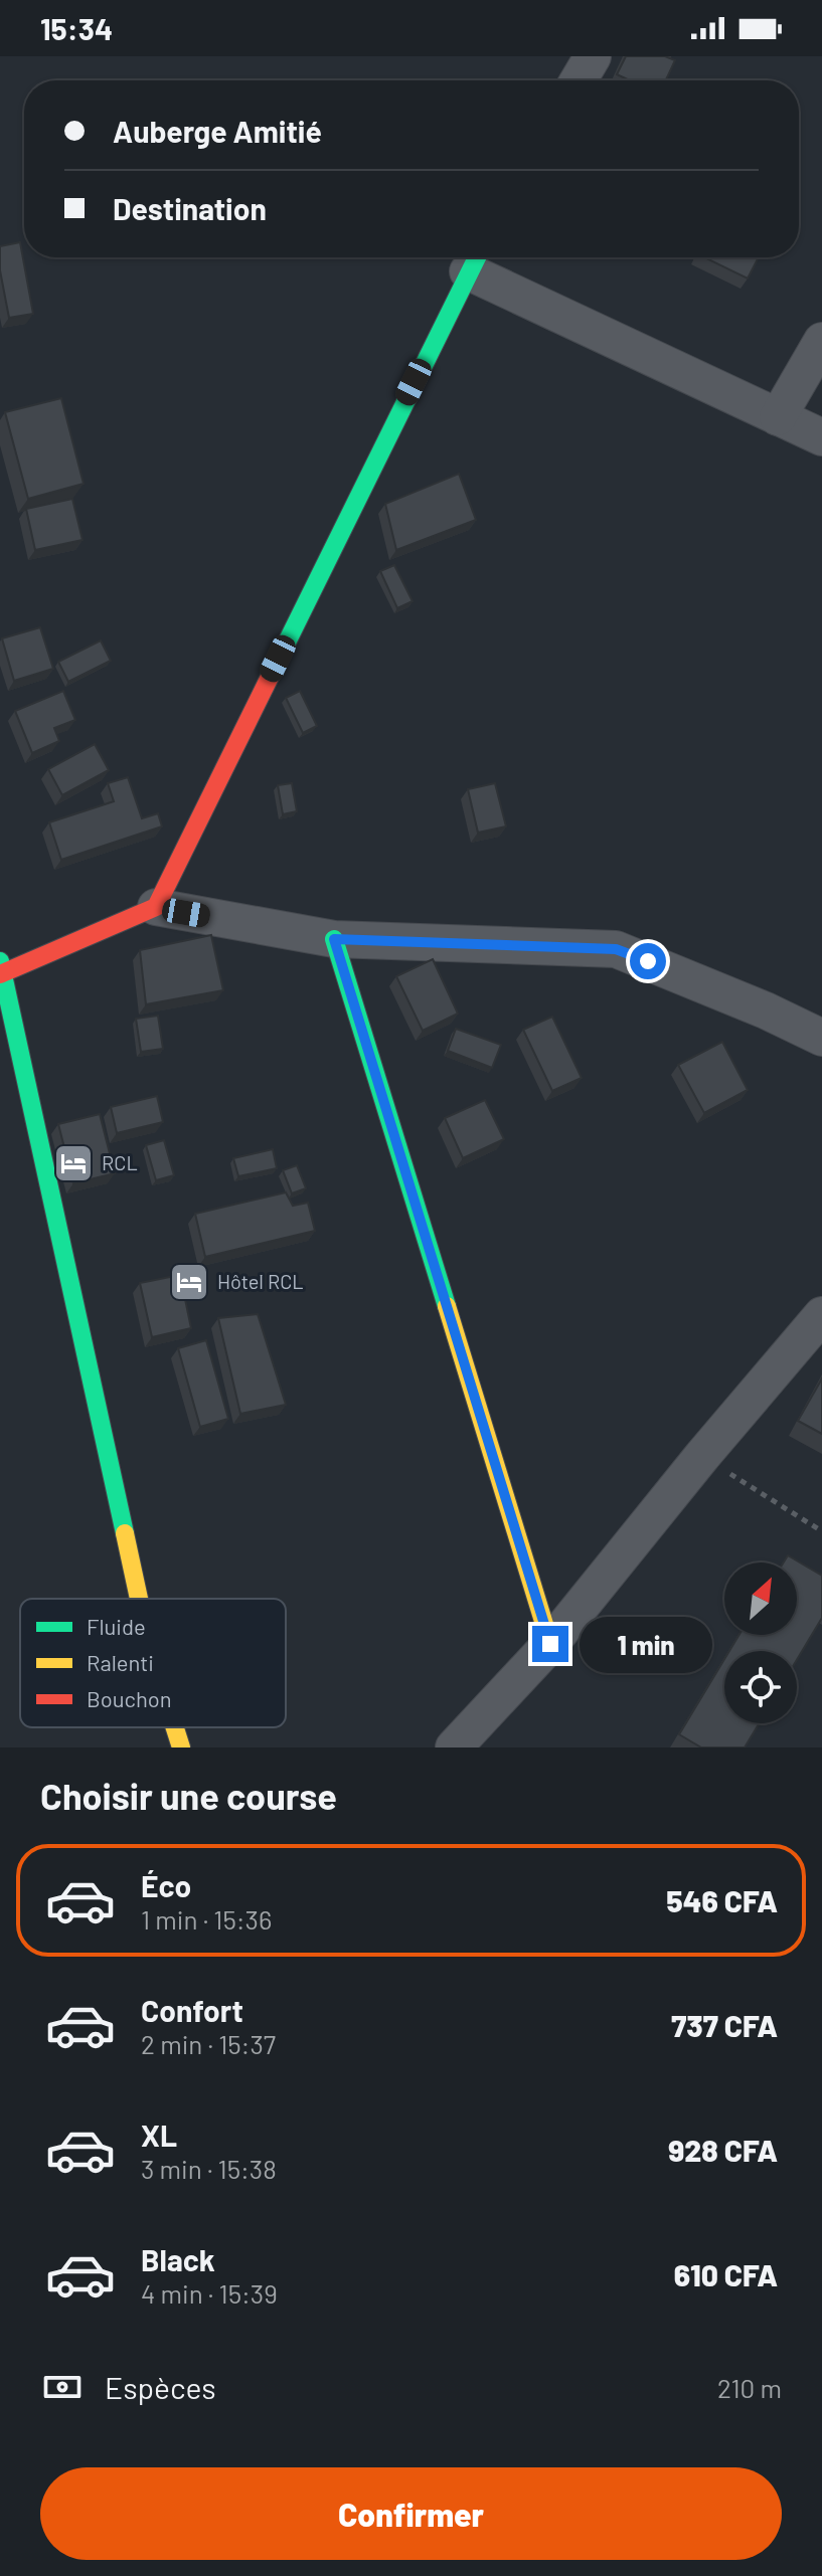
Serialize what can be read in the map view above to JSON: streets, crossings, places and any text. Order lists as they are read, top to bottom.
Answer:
{
  "places": {
    "hotel": ["RCL", "Hôtel RCL"]
  },
  "legend": ["Fluide", "Ralenti", "Bouchon"],
  "north": "top right",
  "page": {
    "status": "15:34",
    "banner": ["Auberge Amitié", "Destination"],
    "bubble": "1 min",
    "heading": "Choisir une course",
    "list": [
      {
        "name": "Éco",
        "note": "1 min · 15:36",
        "value": "546 CFA"
      },
      {
        "name": "Confort",
        "note": "2 min · 15:37",
        "value": "737 CFA"
      },
      {
        "name": "XL",
        "note": "3 min · 15:38",
        "value": "928 CFA"
      },
      {
        "name": "Black",
        "note": "4 min · 15:39",
        "value": "610 CFA"
      }
    ],
    "pay": ["Espèces", "210 m"],
    "buttons": "Confirmer"
  }
}
